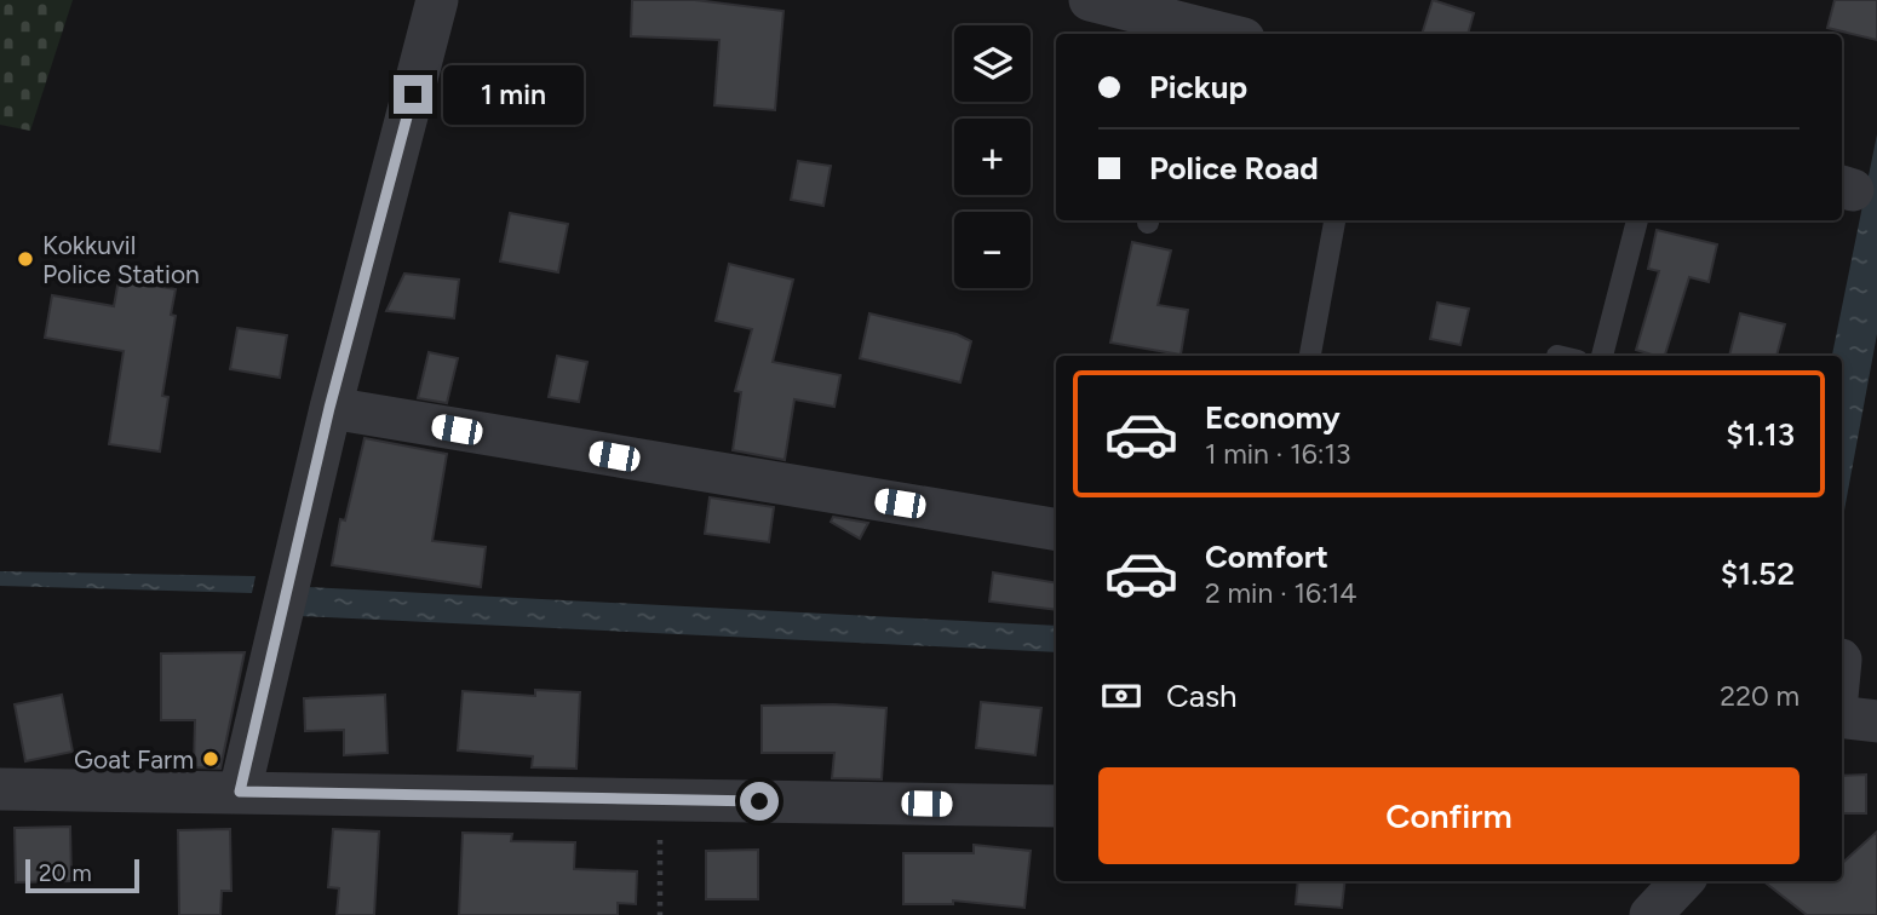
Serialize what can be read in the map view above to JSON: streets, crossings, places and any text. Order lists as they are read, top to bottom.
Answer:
{
  "places": ["Kokkuvil Police Station", "Goat Farm"],
  "scale_bar": "20 m",
  "page": {
    "map_buttons": ["+", "−"],
    "banner": ["Pickup", "Police Road"],
    "bubble": "1 min",
    "list": [
      {
        "name": "Economy",
        "note": "1 min · 16:13",
        "value": "$1.13"
      },
      {
        "name": "Comfort",
        "note": "2 min · 16:14",
        "value": "$1.52"
      }
    ],
    "pay": ["Cash", "220 m"],
    "buttons": "Confirm",
    "scale": "20 m"
  }
}
